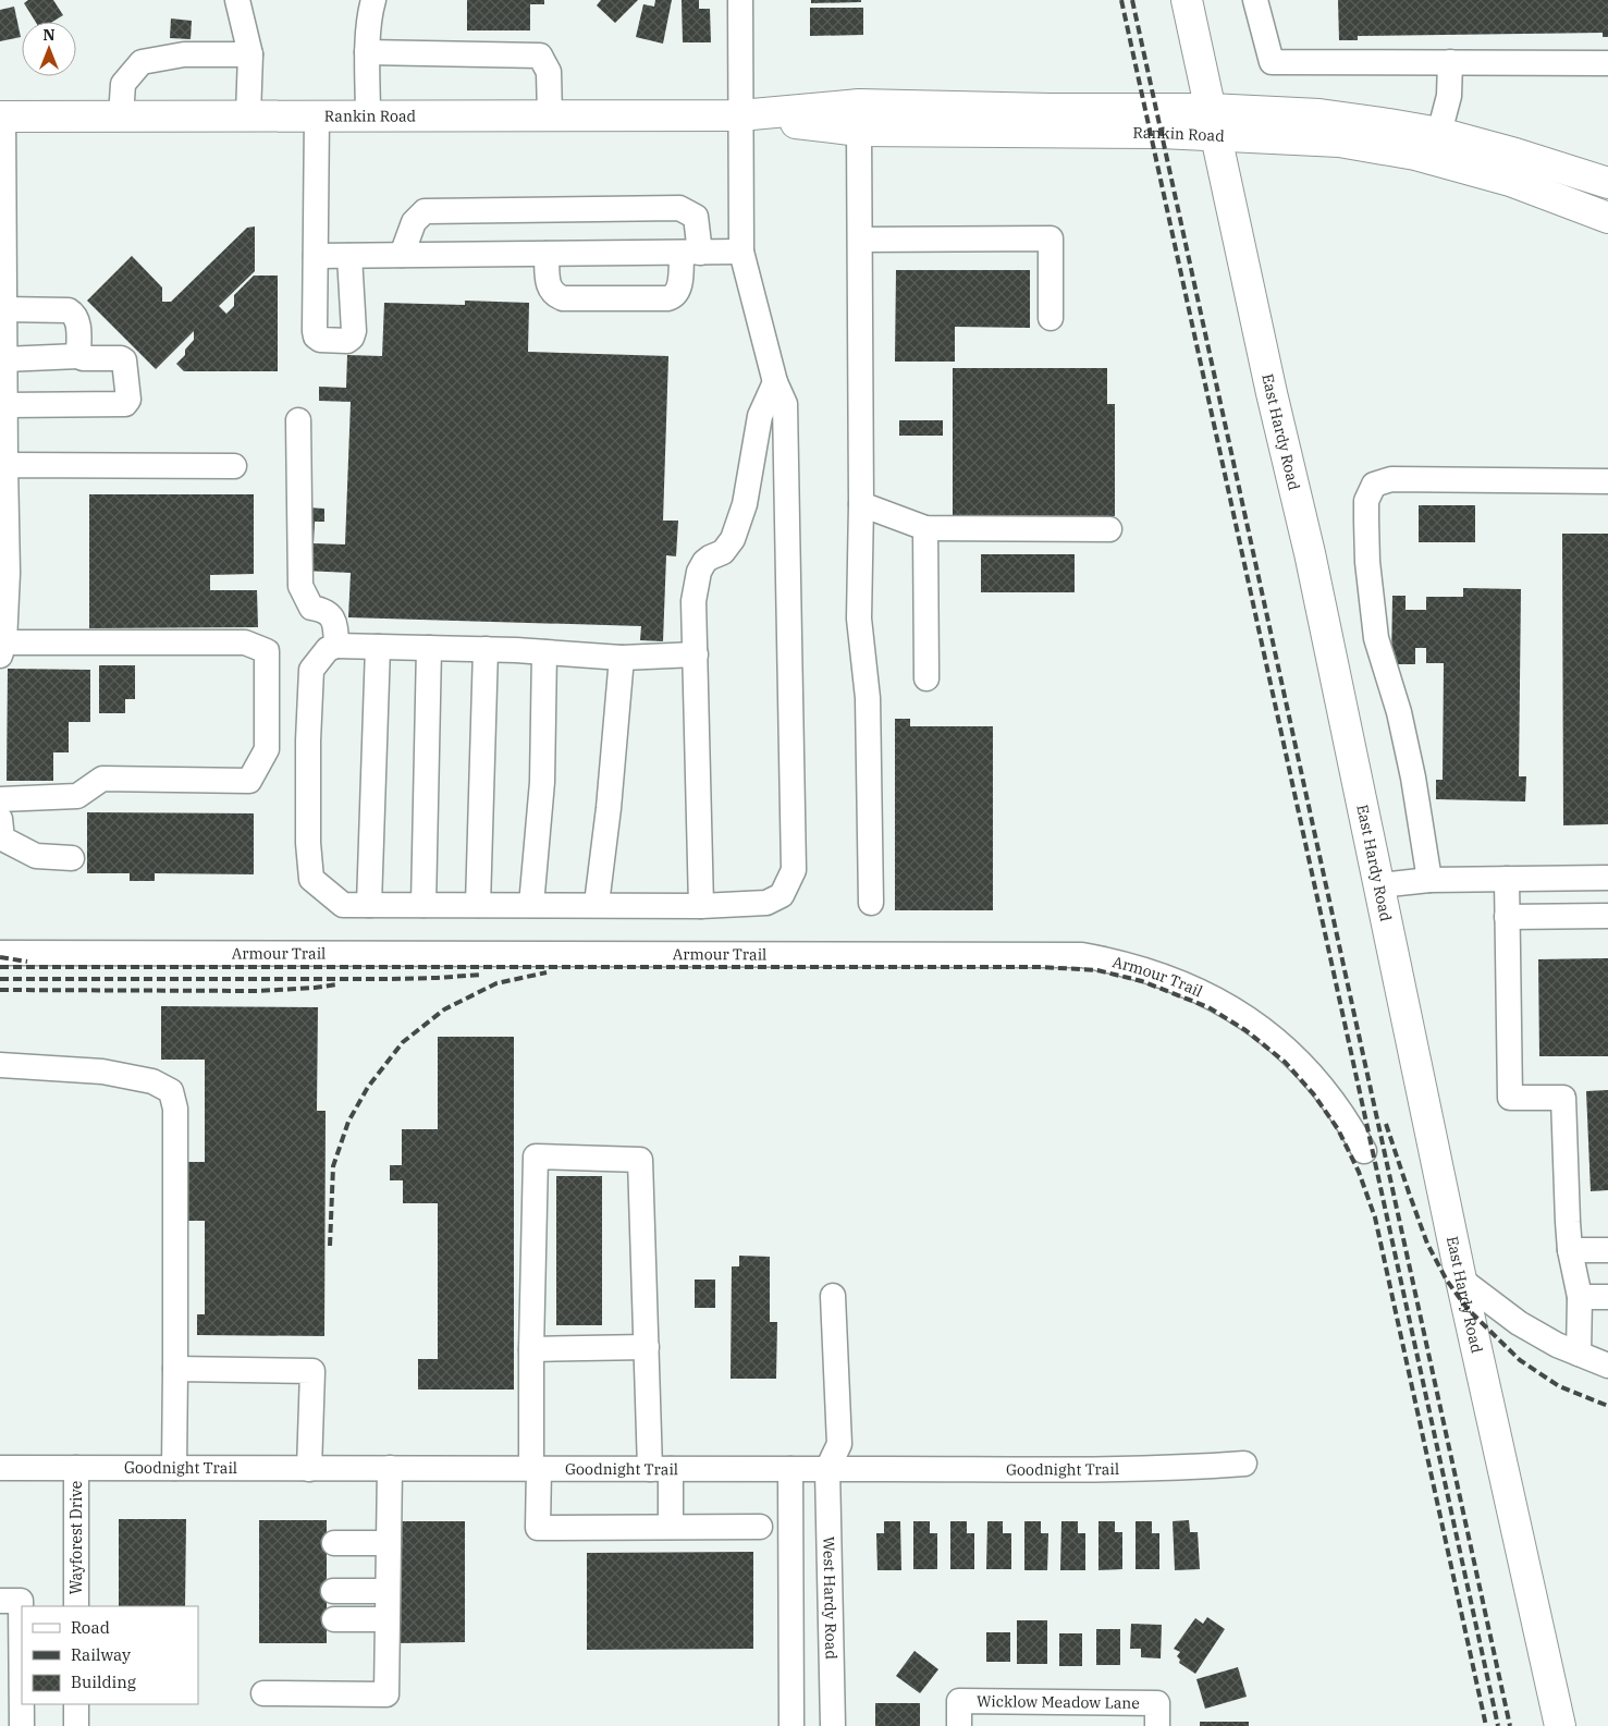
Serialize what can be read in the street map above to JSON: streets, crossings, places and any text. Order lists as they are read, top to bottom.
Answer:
{
  "streets": {
    "main road": ["Rankin Road", "East Hardy Road"],
    "street": [
      "Armour Trail",
      "Goodnight Trail",
      "Wayforest Drive",
      "West Hardy Road",
      "Wicklow Meadow Lane"
    ]
  },
  "crossings": [
    ["Rankin Road", "East Hardy Road"],
    ["Goodnight Trail", "Wayforest Drive"],
    ["Goodnight Trail", "West Hardy Road"]
  ],
  "legend": ["Road", "Railway", "Building"],
  "north": "top"
}
